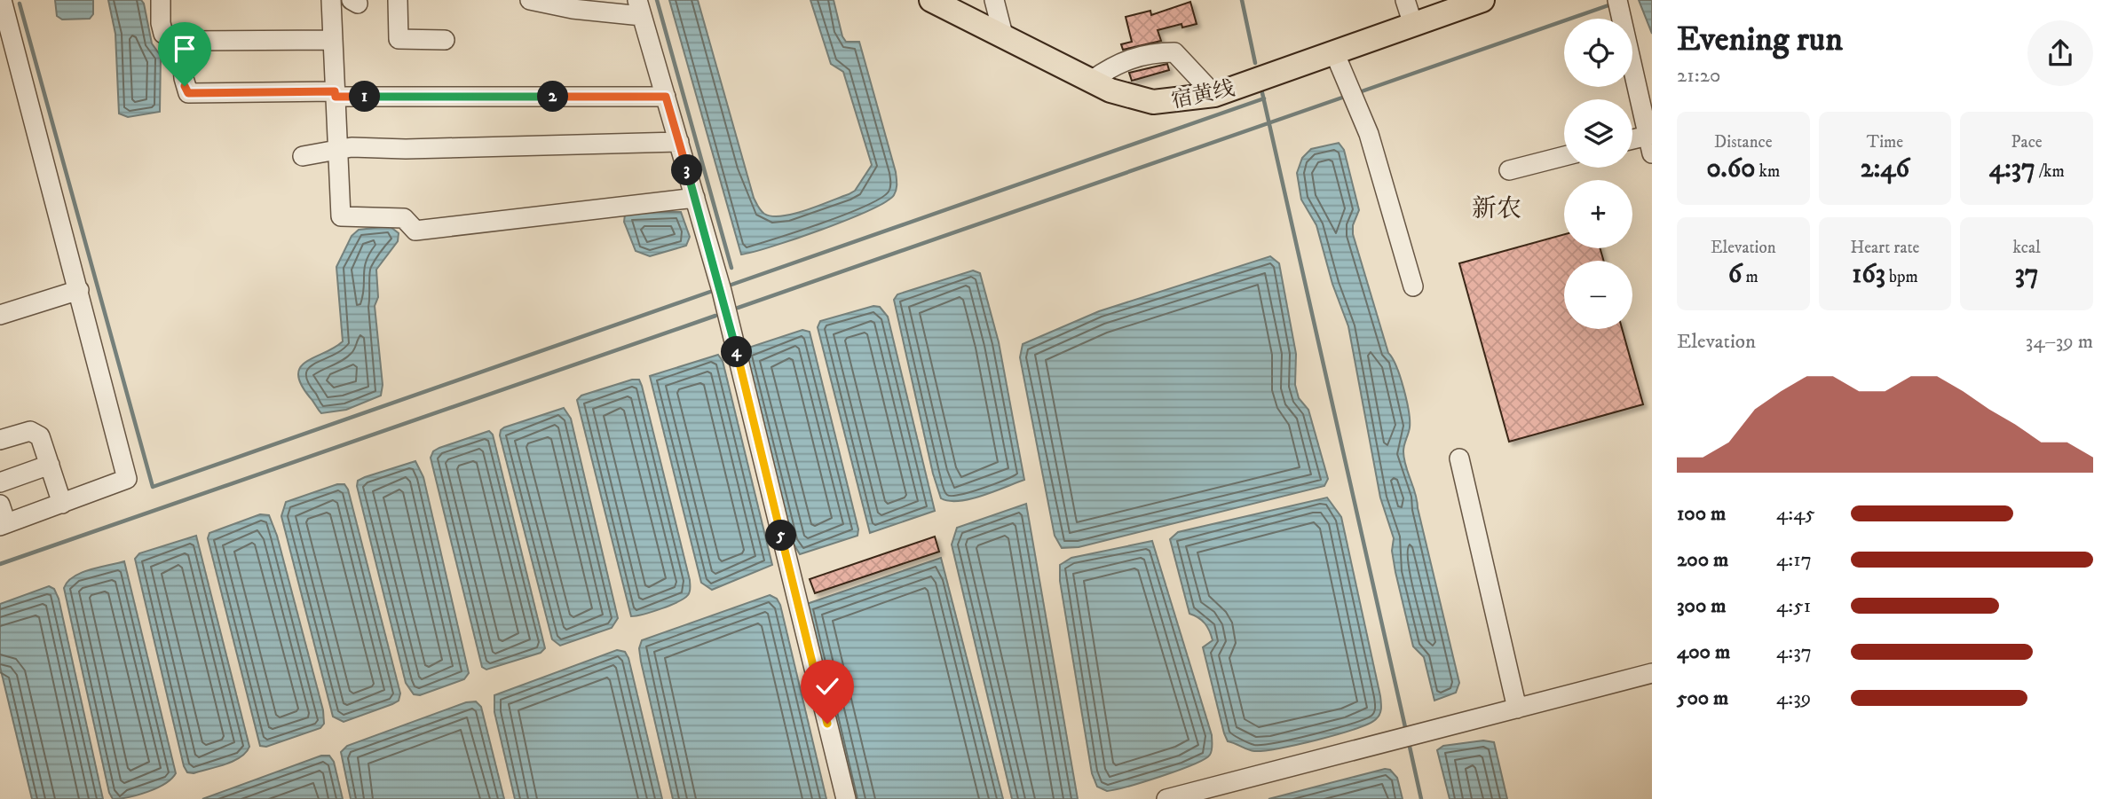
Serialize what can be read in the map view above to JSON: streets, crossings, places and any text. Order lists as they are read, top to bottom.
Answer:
{
  "streets": {
    "main road": ["宿黄线"]
  },
  "districts": ["新农"],
  "page": {
    "heading": ["Evening run", "21:20"],
    "map_buttons": ["+", "−"],
    "pins": [
      "1",
      "2",
      "3",
      "4",
      "5"
    ],
    "stats": [
      ["Distance", "0.60 km"],
      ["Time", "2:46"],
      ["Pace", "4:37 /km"],
      ["Elevation", "6 m"],
      ["Heart rate", "163 bpm"],
      ["kcal", "37"]
    ],
    "chart": ["Elevation", "34–39 m"],
    "list": [
      {
        "name": "100 m",
        "note": "4:45"
      },
      {
        "name": "200 m",
        "note": "4:17"
      },
      {
        "name": "300 m",
        "note": "4:51"
      },
      {
        "name": "400 m",
        "note": "4:37"
      },
      {
        "name": "500 m",
        "note": "4:39"
      }
    ]
  }
}
